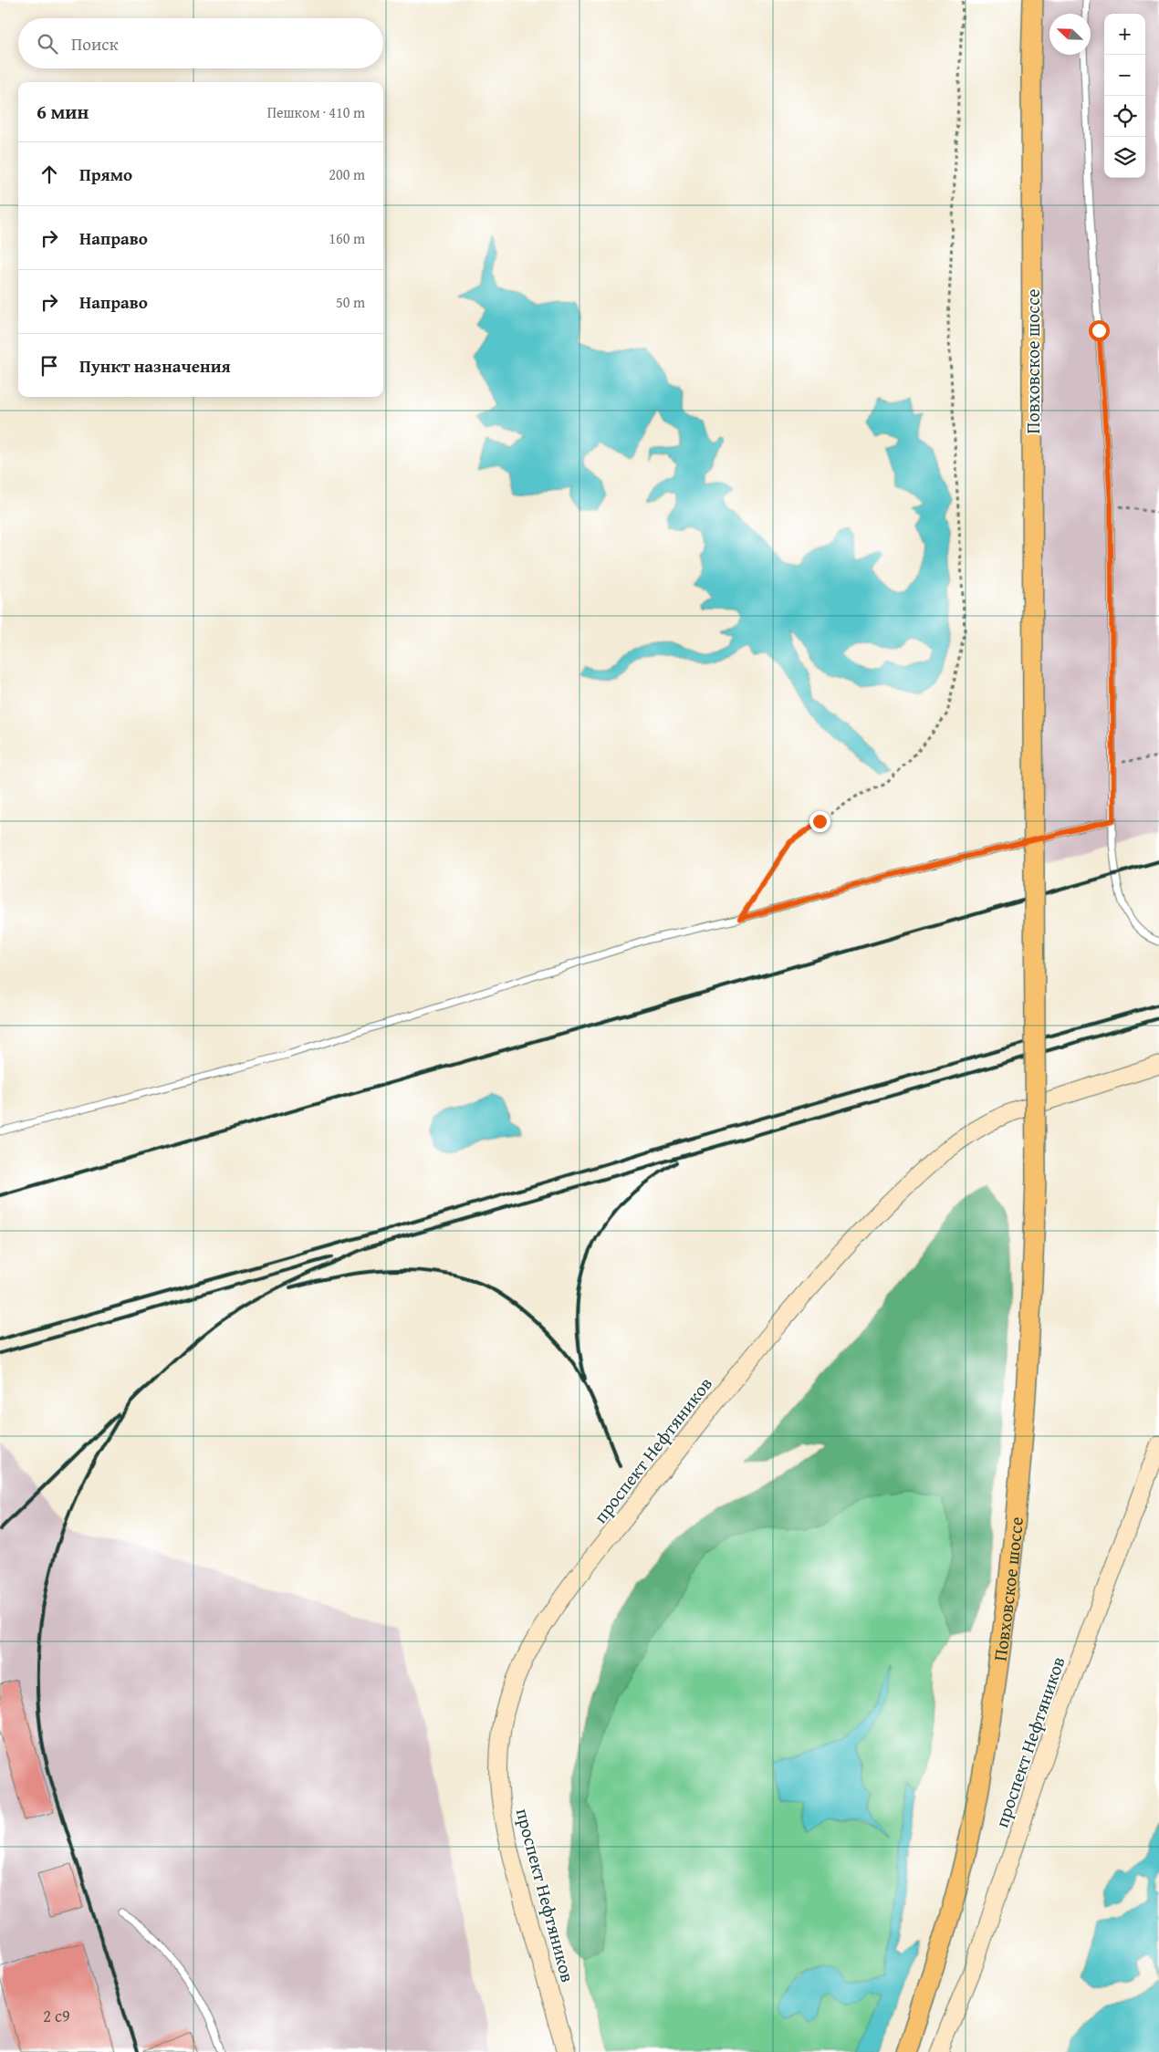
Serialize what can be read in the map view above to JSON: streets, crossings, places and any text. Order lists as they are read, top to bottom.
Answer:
{
  "streets": {
    "main road": ["Повховское шоссе", "проспект Нефтяников"]
  },
  "house_numbers": ["2 с9"],
  "north": "top left",
  "page": {
    "map_buttons": ["+", "−"],
    "search": "Поиск",
    "heading": ["6 мин", "Пешком · 410 m"],
    "list": [
      ["Прямо", "200 m"],
      ["Направо", "160 m"],
      ["Направо", "50 m"],
      "Пункт назначения"
    ]
  }
}
